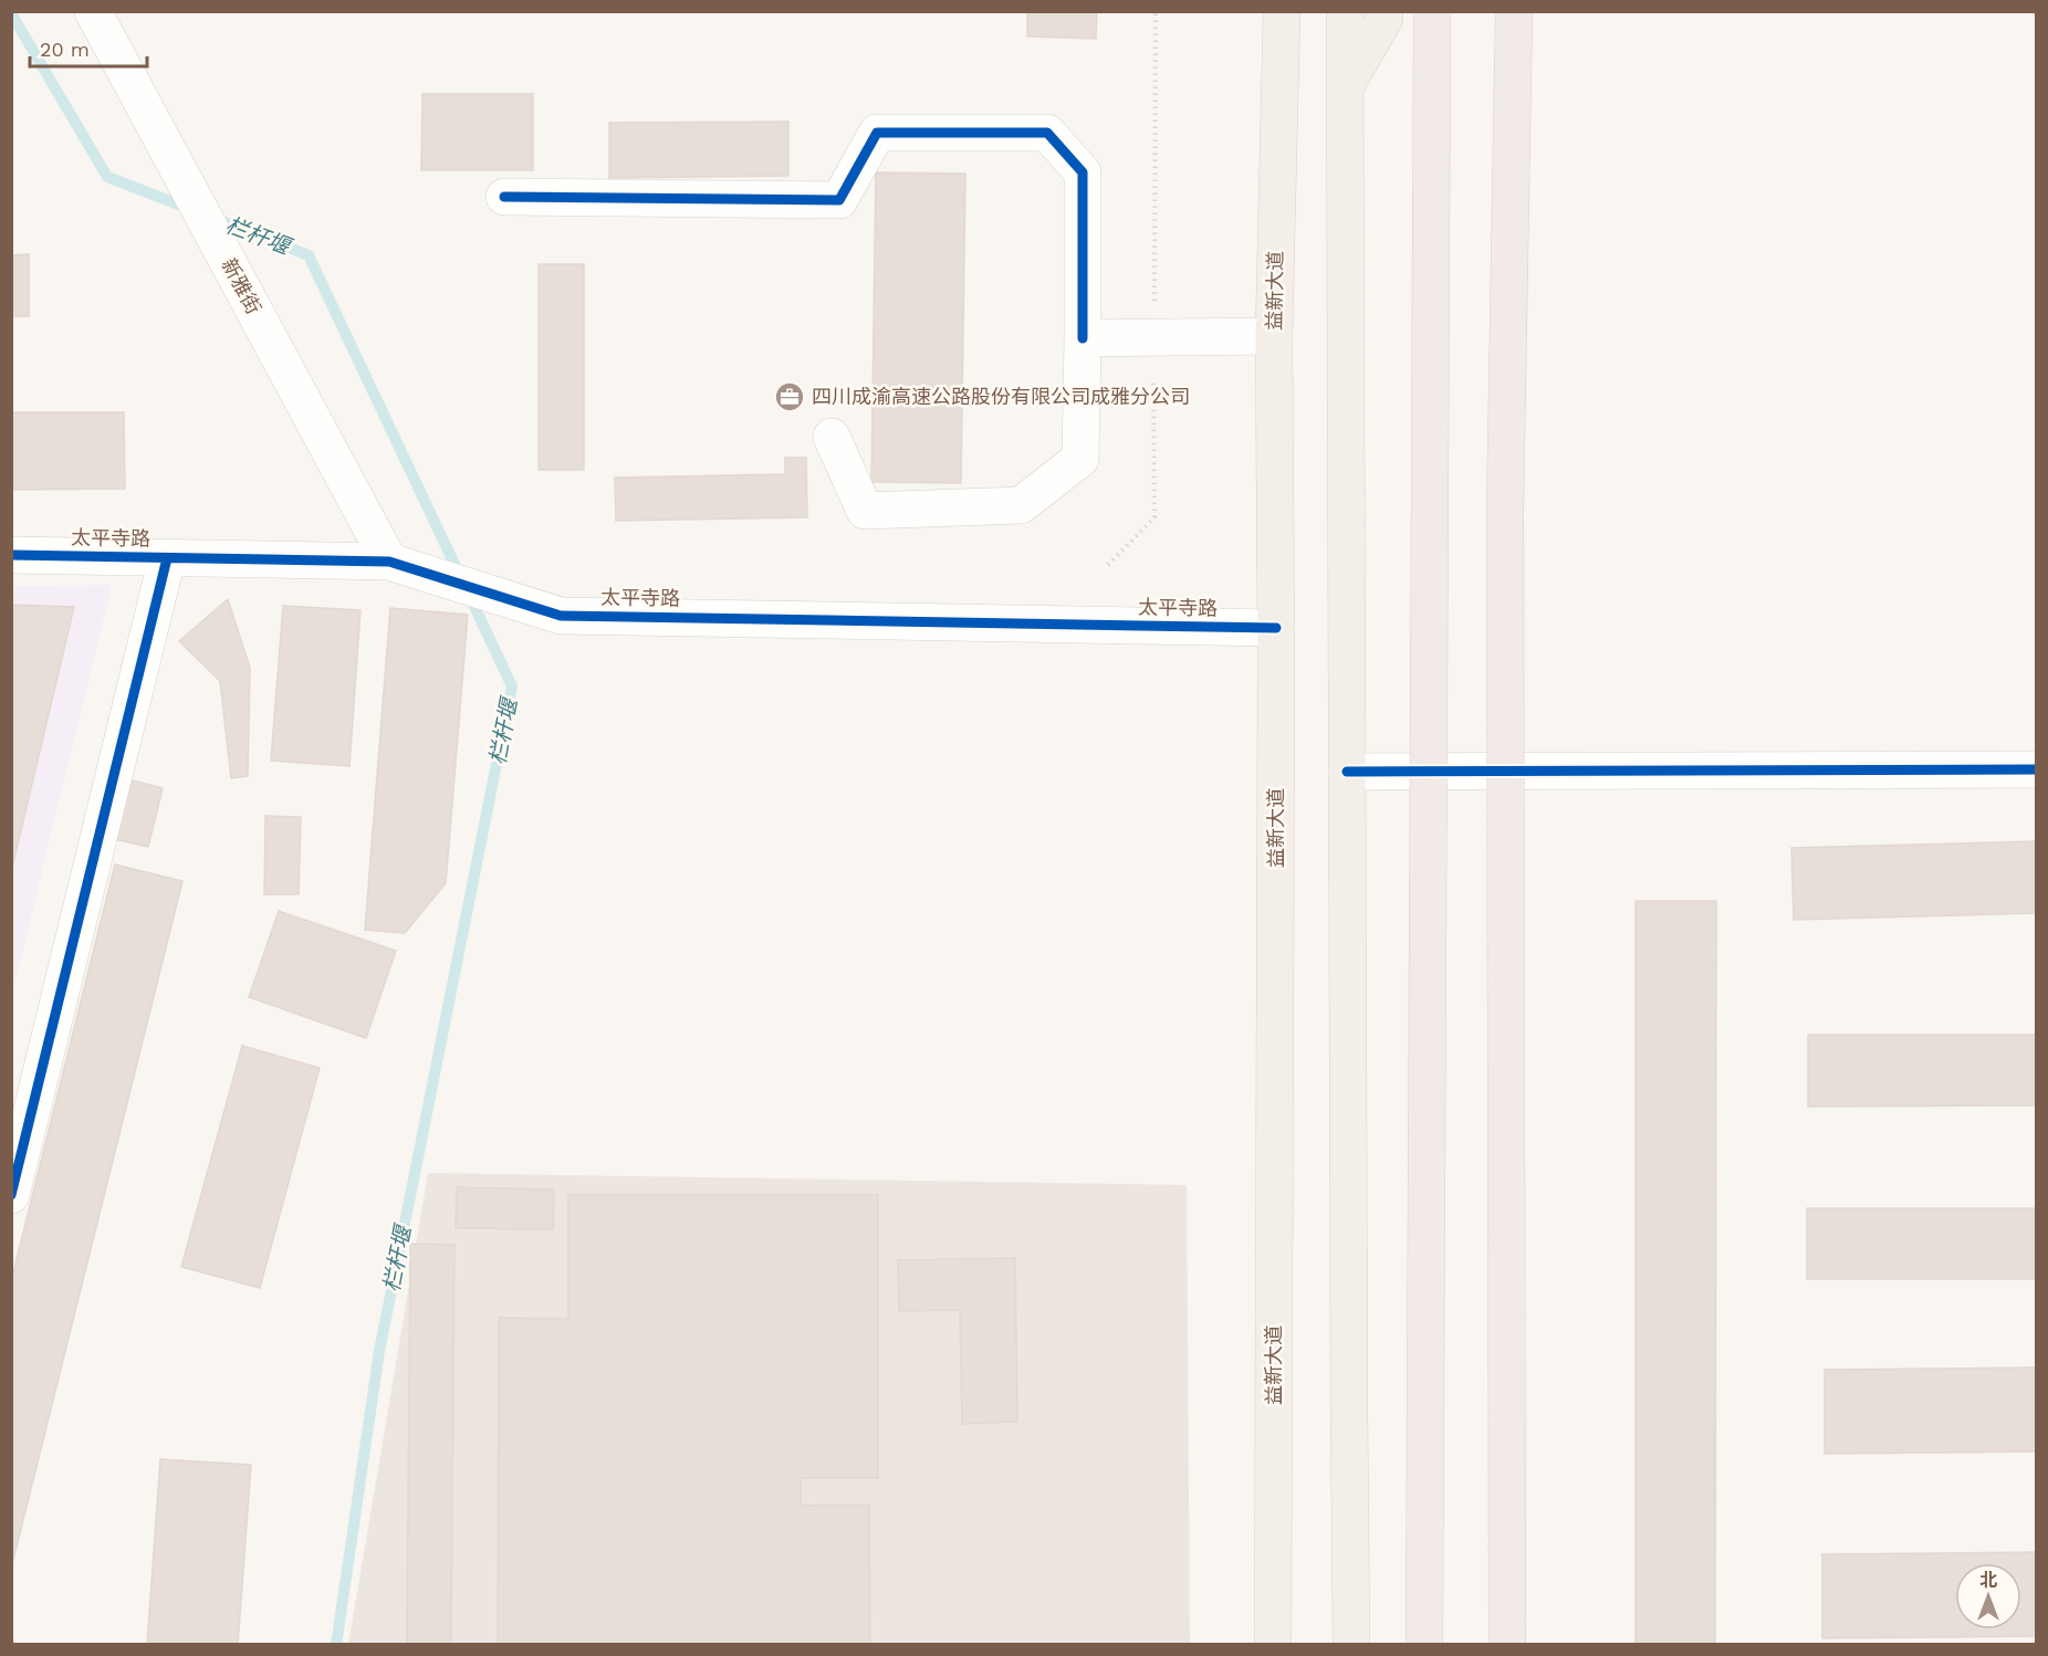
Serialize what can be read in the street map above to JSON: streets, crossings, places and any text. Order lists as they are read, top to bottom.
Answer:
{
  "streets": {
    "main road": ["益新大道"],
    "street": ["新雅街", "太平寺路"]
  },
  "crossings": [
    ["新雅街", "太平寺路"],
    ["益新大道", "太平寺路"]
  ],
  "water": ["栏杆堰"],
  "places": {
    "office": ["四川成渝高速公路股份有限公司成雅分公司"]
  },
  "scale_bar": "20 m",
  "north": "top"
}
